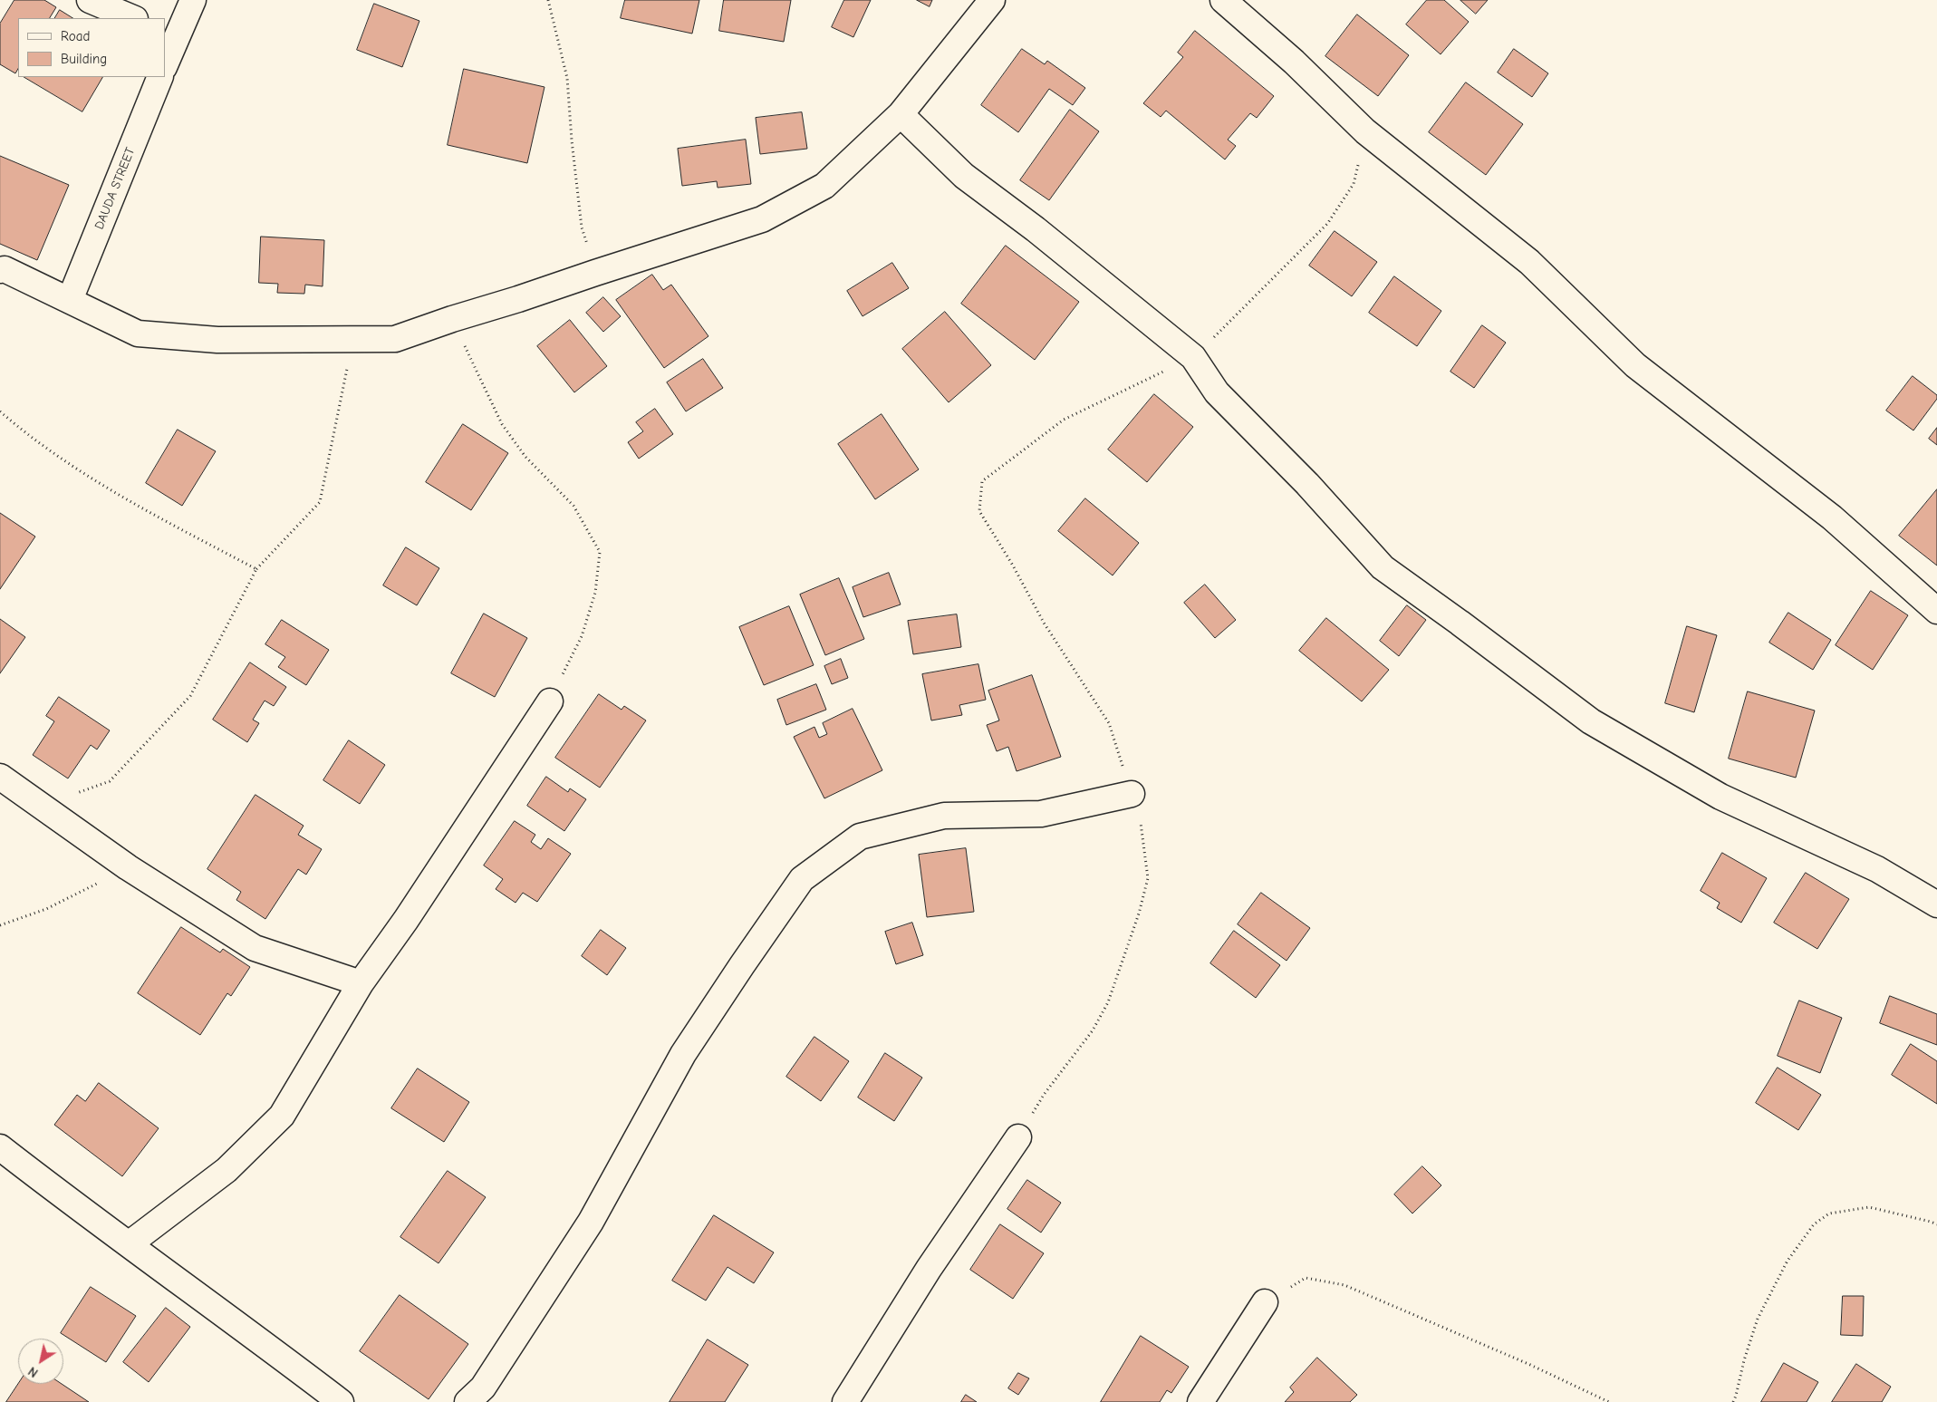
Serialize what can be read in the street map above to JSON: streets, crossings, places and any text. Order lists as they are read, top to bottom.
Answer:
{
  "streets": {
    "street": ["DAUDA STREET"]
  },
  "legend": ["Road", "Building"],
  "north": "bottom left"
}
